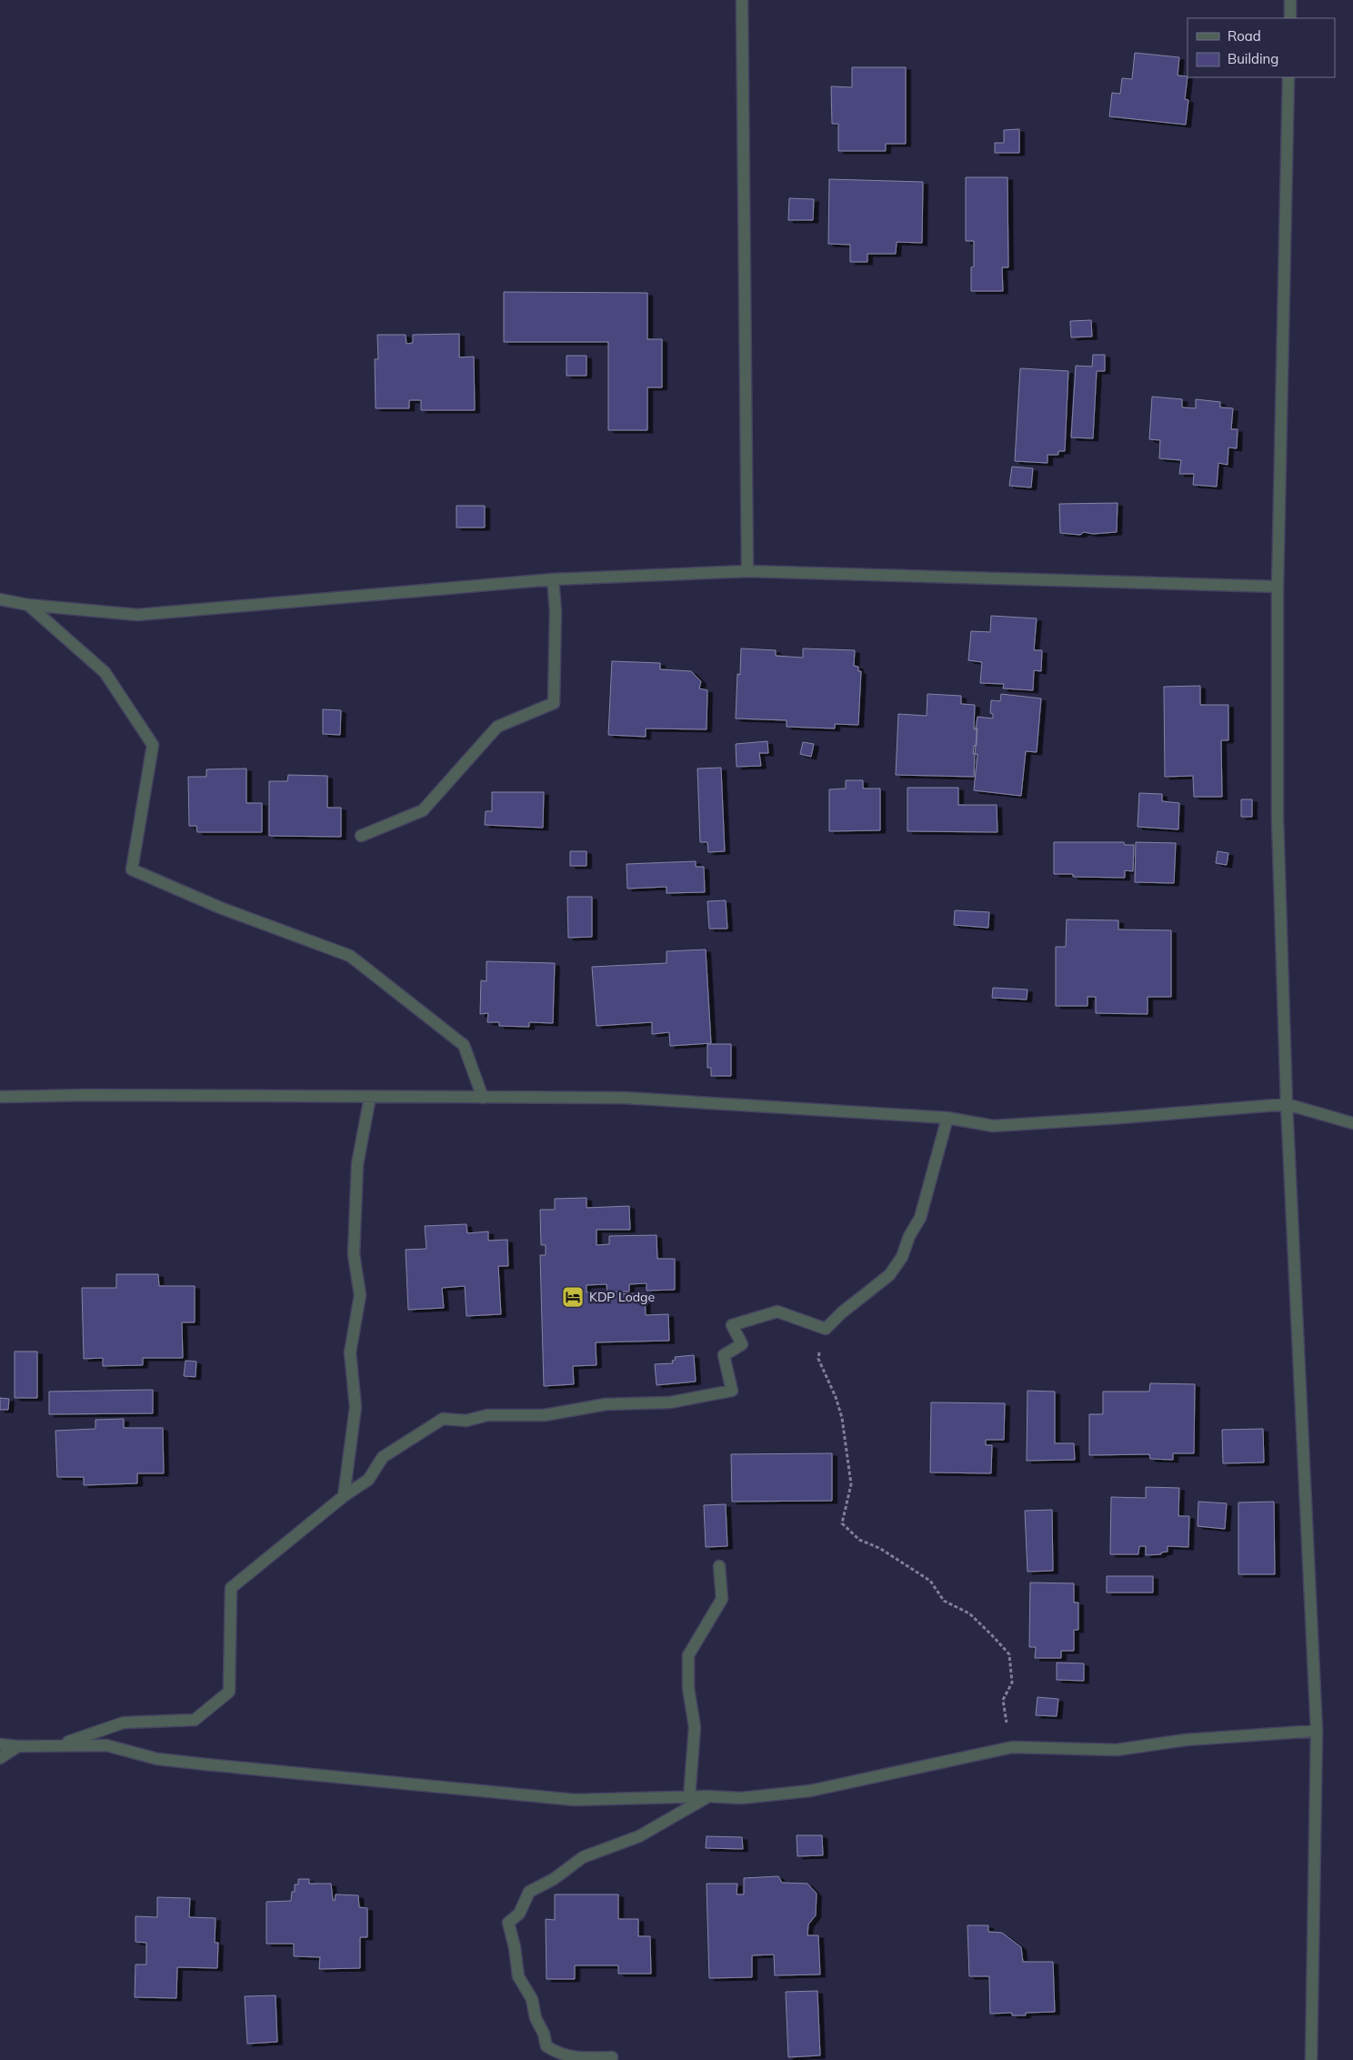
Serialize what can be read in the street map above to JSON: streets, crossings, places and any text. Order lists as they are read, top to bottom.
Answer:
{
  "places": {
    "hotel": ["KDP Lodge"]
  },
  "legend": ["Road", "Building"]
}
